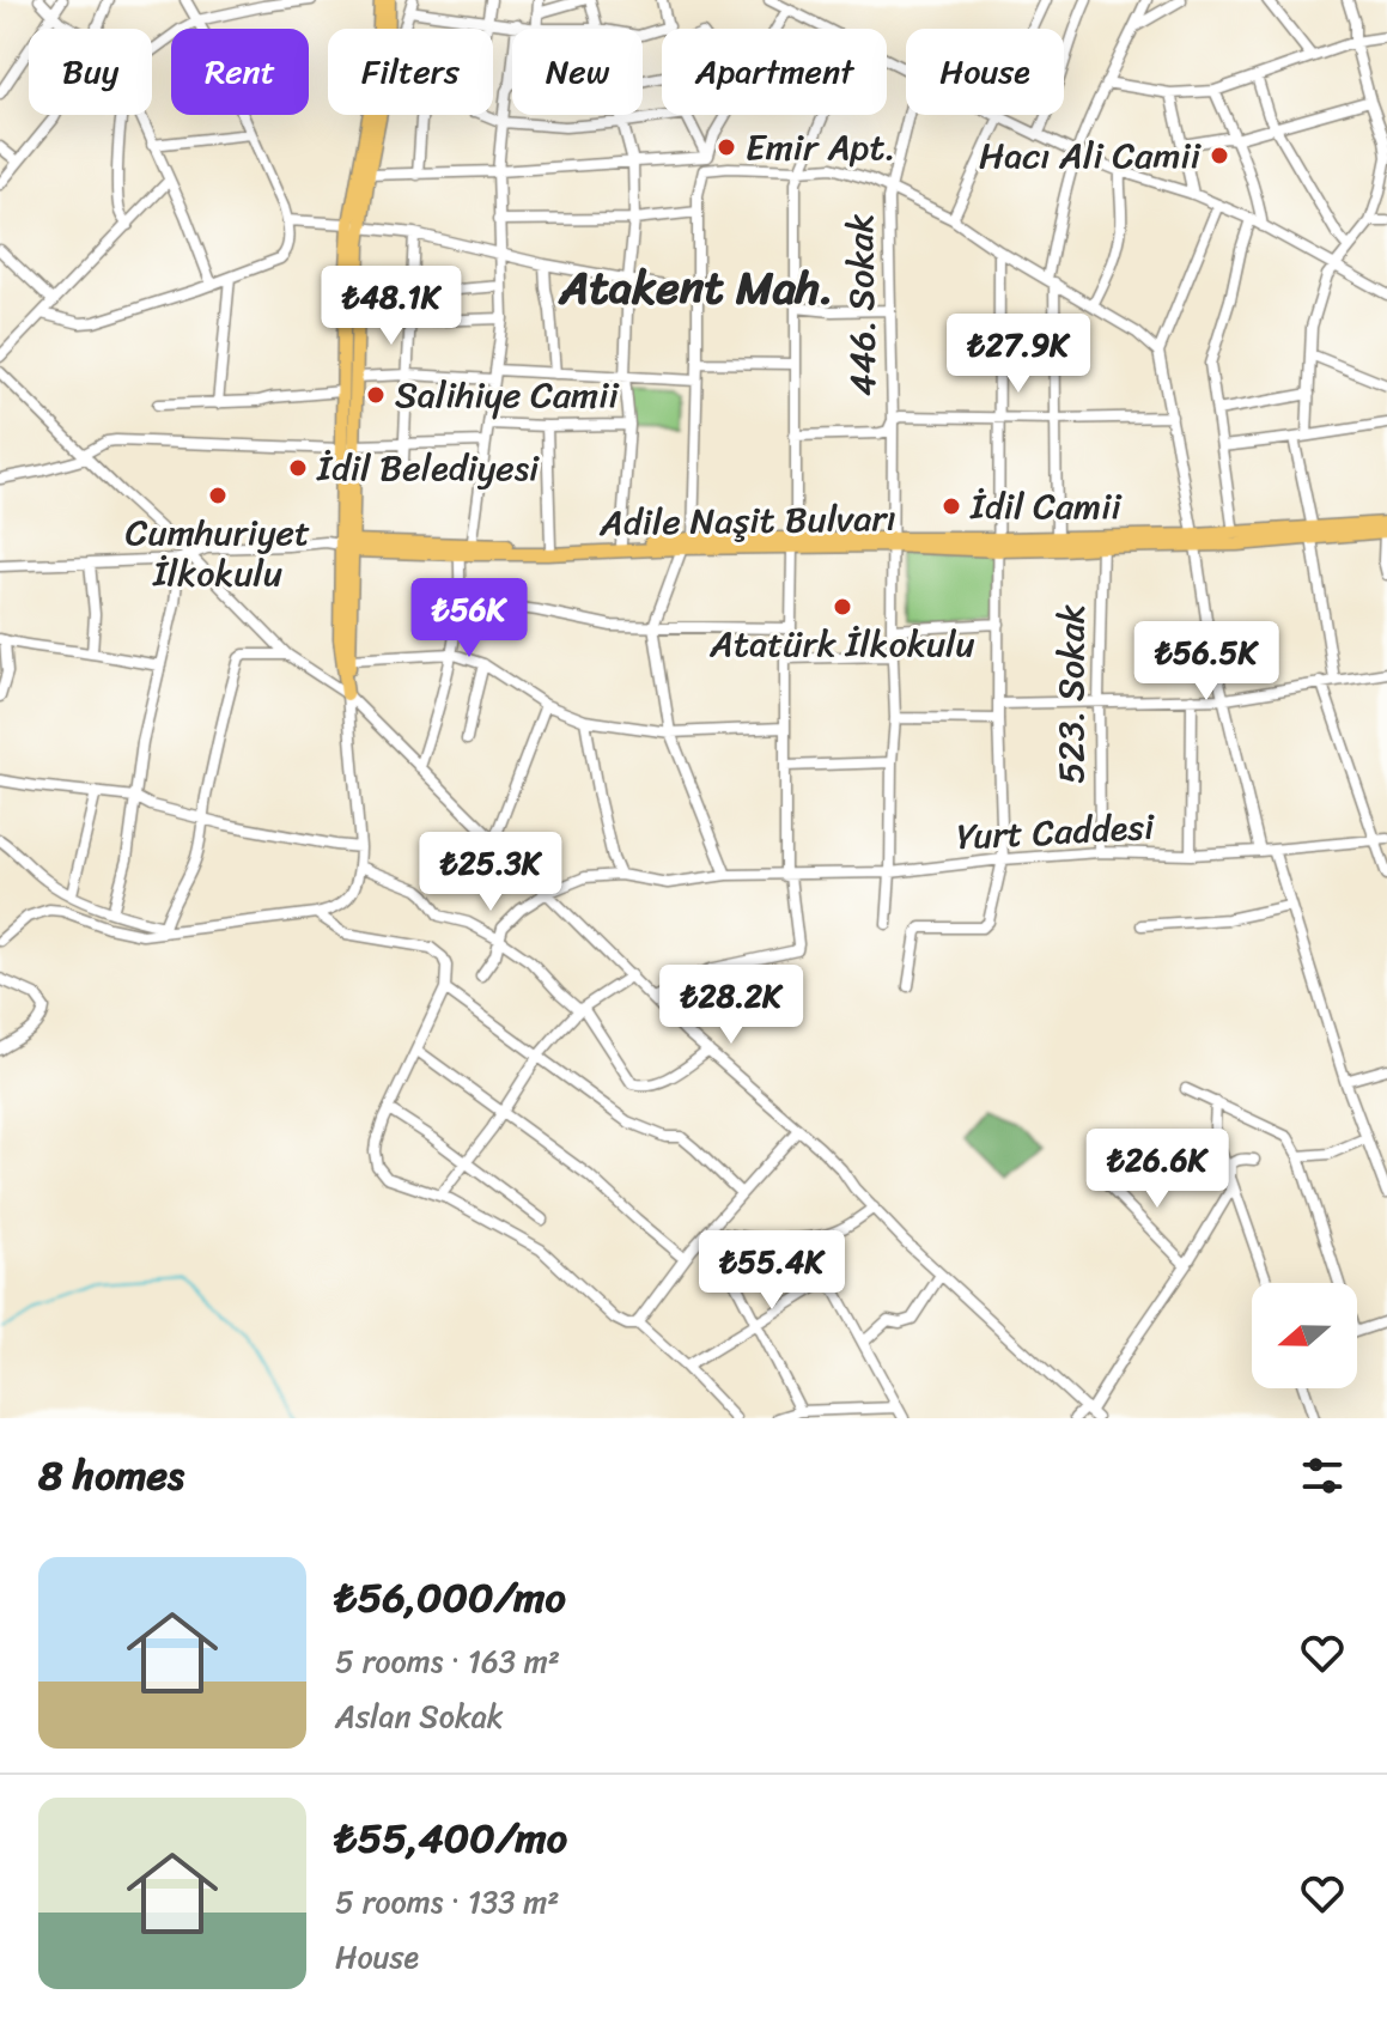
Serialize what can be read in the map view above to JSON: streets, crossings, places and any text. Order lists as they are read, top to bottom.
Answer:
{
  "streets": {
    "main road": ["Adile Naşit Bulvarı"],
    "street": ["446. Sokak", "523. Sokak", "Yurt Caddesi"]
  },
  "crossings": [
    ["446. Sokak", "Adile Naşit Bulvarı"],
    ["446. Sokak", "Yurt Caddesi"],
    ["Adile Naşit Bulvarı", "523. Sokak"],
    ["523. Sokak", "Yurt Caddesi"]
  ],
  "districts": ["Atakent Mah."],
  "places": [
    "Emir Apt.",
    "Hacı Ali Camii",
    "Salihiye Camii",
    "İdil Belediyesi",
    "Cumhuriyet İlkokulu",
    "İdil Camii",
    "Atatürk İlkokulu"
  ],
  "north": "left",
  "page": {
    "chip": [
      "Buy",
      "Rent",
      "Filters",
      "New",
      "Apartment",
      "House"
    ],
    "price": [
      "₺48.1K",
      "₺27.9K",
      "₺56K",
      "₺56.5K",
      "₺25.3K",
      "₺28.2K",
      "₺26.6K",
      "₺55.4K"
    ],
    "heading": "8 homes",
    "list": [
      {
        "name": "₺56,000/mo",
        "note": "5 rooms · 163 m² · Aslan Sokak"
      },
      {
        "name": "₺55,400/mo",
        "note": "5 rooms · 133 m² · House"
      }
    ]
  }
}
